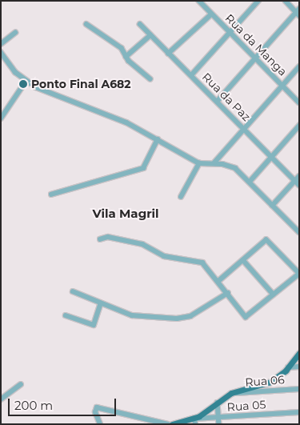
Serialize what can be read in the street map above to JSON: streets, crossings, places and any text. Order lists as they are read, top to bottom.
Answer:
{
  "streets": {
    "street": [
      "Rua da Manga",
      "Rua da Paz",
      "Rua 06",
      "Rua 05"
    ]
  },
  "crossings": [
    ["Rua da Manga", "Rua da Paz"]
  ],
  "districts": ["Vila Magril"],
  "places": ["Ponto Final A682"],
  "scale_bar": "200 m"
}
